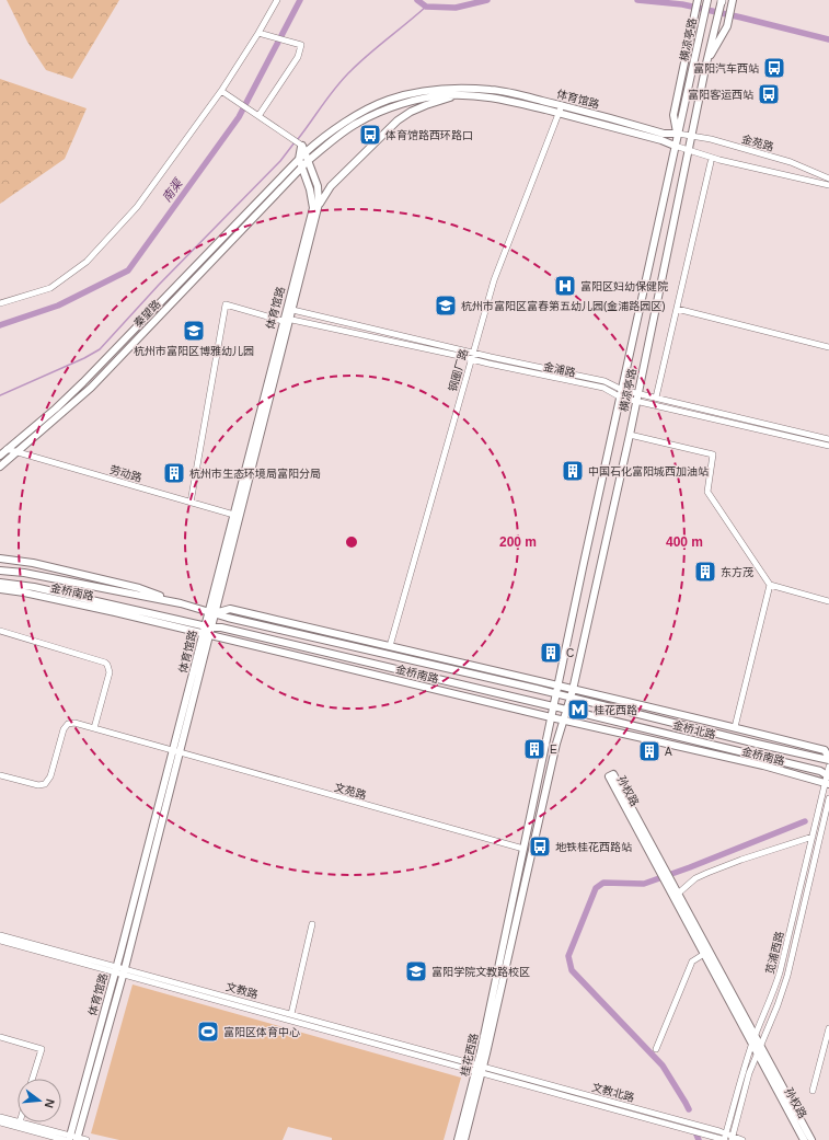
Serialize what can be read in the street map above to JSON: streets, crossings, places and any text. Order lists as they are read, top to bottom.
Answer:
{
  "streets": {
    "main road": [
      "横凉亭路",
      "体育馆路",
      "秦望路",
      "金桥南路",
      "金桥北路",
      "孙权路",
      "桂花西路"
    ],
    "street": [
      "金苑路",
      "金浦路",
      "钢圈厂路",
      "劳动路",
      "文苑路",
      "苋浦西路",
      "文教路",
      "文教北路"
    ]
  },
  "crossings": [
    ["横凉亭路", "体育馆路"],
    ["横凉亭路", "金苑路"],
    ["横凉亭路", "金浦路"],
    ["横凉亭路", "金桥南路"],
    ["横凉亭路", "金桥北路"],
    ["横凉亭路", "桂花西路"],
    ["体育馆路", "金苑路"],
    ["体育馆路", "秦望路"],
    ["体育馆路", "金浦路"],
    ["体育馆路", "钢圈厂路"],
    ["体育馆路", "劳动路"],
    ["体育馆路", "金桥南路"],
    ["体育馆路", "文苑路"],
    ["体育馆路", "文教路"],
    ["秦望路", "劳动路"],
    ["金浦路", "钢圈厂路"],
    ["金浦路", "劳动路"],
    ["钢圈厂路", "金桥南路"],
    ["金桥南路", "金桥北路"],
    ["金桥南路", "苋浦西路"],
    ["金桥南路", "桂花西路"],
    ["金桥北路", "苋浦西路"],
    ["文苑路", "桂花西路"],
    ["孙权路", "苋浦西路"],
    ["苋浦西路", "文教北路"],
    ["文教路", "桂花西路"],
    ["文教路", "文教北路"],
    ["桂花西路", "文教北路"]
  ],
  "water": ["南渠"],
  "places": {
    "bus stop": [
      "富阳汽车西站",
      "富阳客运西站",
      "体育馆路西环路口",
      "地铁桂花西路站"
    ],
    "hospital": ["富阳区妇幼保健院"],
    "school or university": ["杭州市富阳区富春第五幼儿园(金浦路园区)", "杭州市富阳区博雅幼儿园", "富阳学院文教路校区"],
    "building": [
      "中国石化富阳城西加油站",
      "杭州市生态环境局富阳分局",
      "东方茂",
      "C",
      "E",
      "A"
    ],
    "metro station": ["桂花西路"],
    "sports": ["富阳区体育中心"]
  },
  "north": "right",
  "rings": ["200 m", "400 m"]
}
